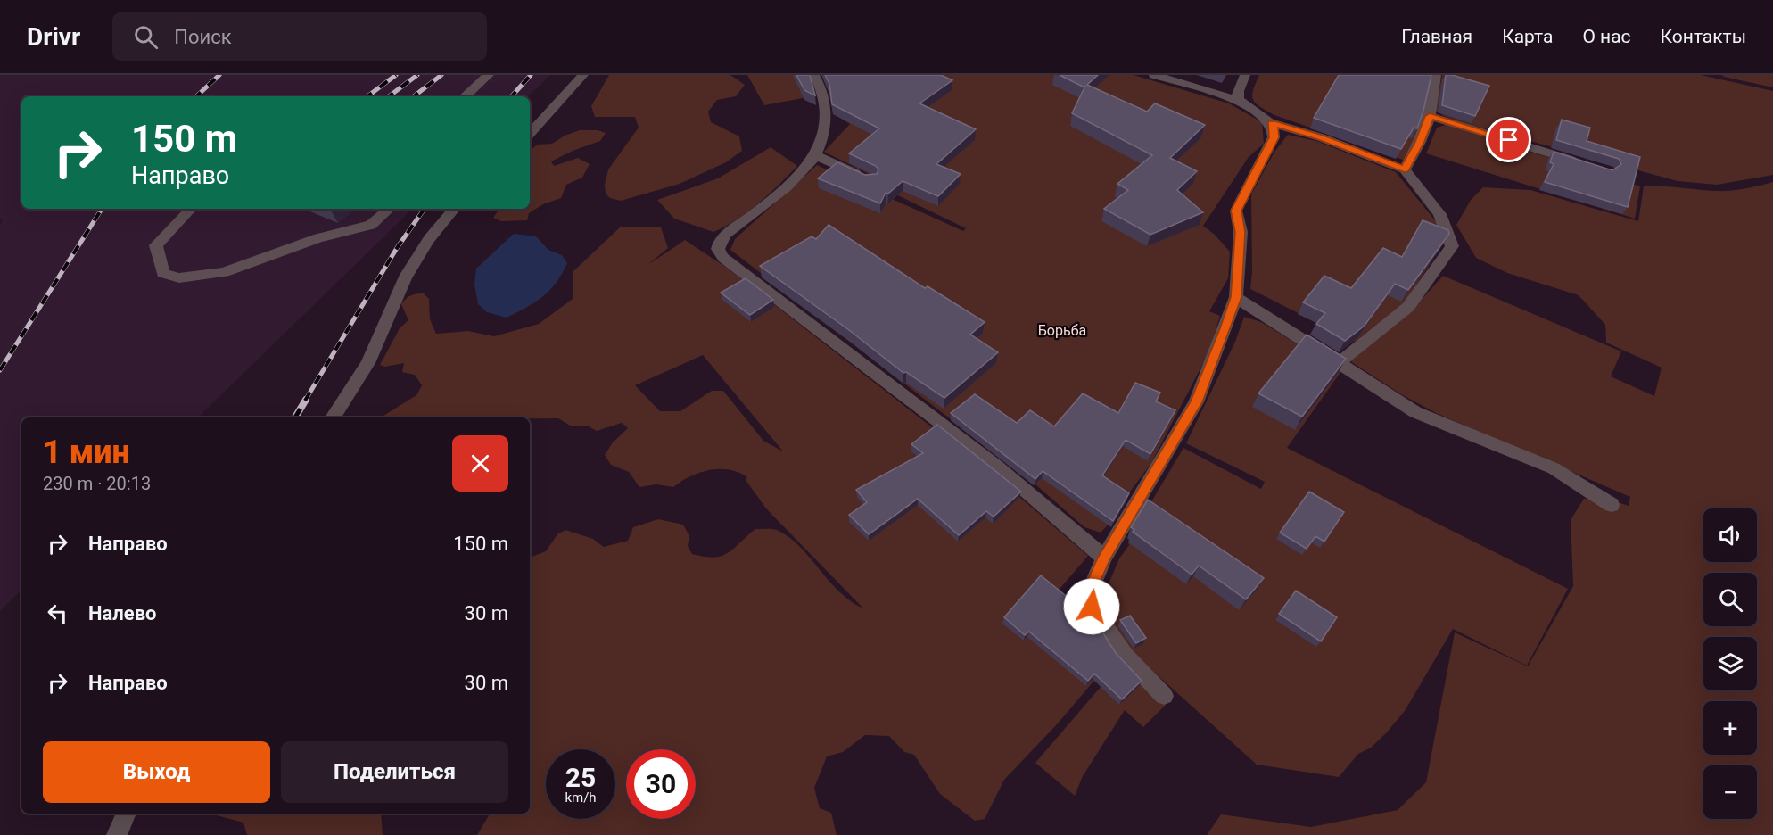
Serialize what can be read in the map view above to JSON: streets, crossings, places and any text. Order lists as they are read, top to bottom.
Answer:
{
  "parks": ["Борьба"],
  "page": {
    "header": "Drivr",
    "search": "Поиск",
    "nav": [
      "Главная",
      "Карта",
      "О нас",
      "Контакты"
    ],
    "turn": ["150 m", "Направо"],
    "heading": ["1 мин", "230 m · 20:13"],
    "map_buttons": ["+", "−"],
    "list": [
      {
        "name": "Направо",
        "value": "150 m"
      },
      {
        "name": "Налево",
        "value": "30 m"
      },
      {
        "name": "Направо",
        "value": "30 m"
      }
    ],
    "buttons": ["Выход", "Поделиться"],
    "speed": "25 km/h",
    "limit": "30"
  }
}
